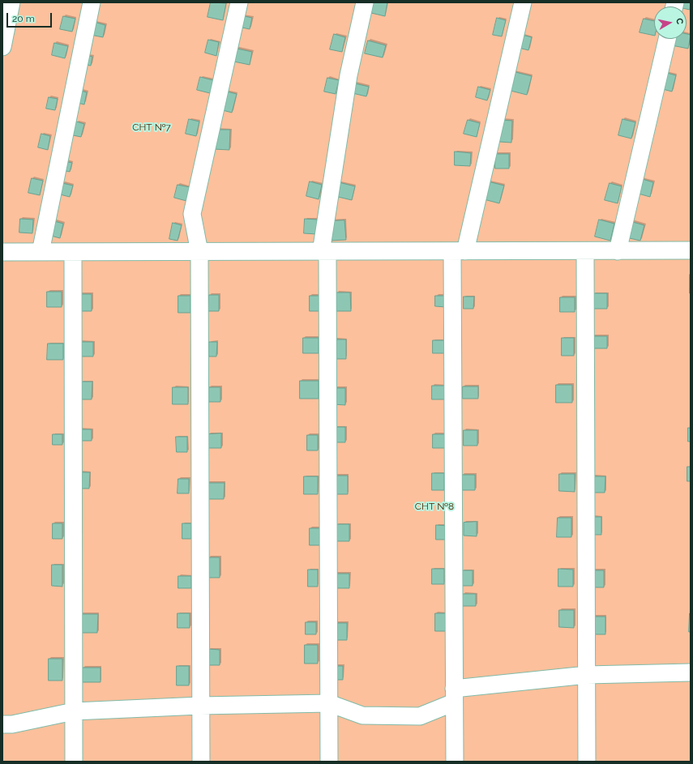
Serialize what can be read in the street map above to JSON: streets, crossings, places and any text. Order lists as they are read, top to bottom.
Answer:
{
  "parks": ["СНТ №7", "СНТ №8"],
  "scale_bar": "20 m",
  "north": "right"
}
